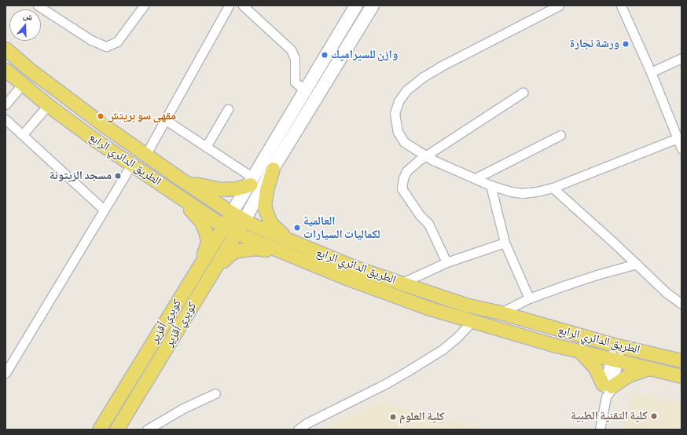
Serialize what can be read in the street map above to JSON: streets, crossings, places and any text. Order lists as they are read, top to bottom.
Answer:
{
  "streets": {
    "main road": ["الطريق الدائري الرابع", "كوبري أقزير", "كويري أقزير"]
  },
  "crossings": [
    ["الطريق الدائري الرابع", "كوبري أقزير"],
    ["الطريق الدائري الرابع", "كويري أقزير"]
  ],
  "places": [
    "ورشة نجارة",
    "وازن للسيراميك",
    "مقهى سو بريتش",
    "مسجد الزيتونة",
    "العالمية لكماليات السيارات",
    "كلية التقنية الطبية",
    "كلية العلوم"
  ],
  "north": "top"
}
